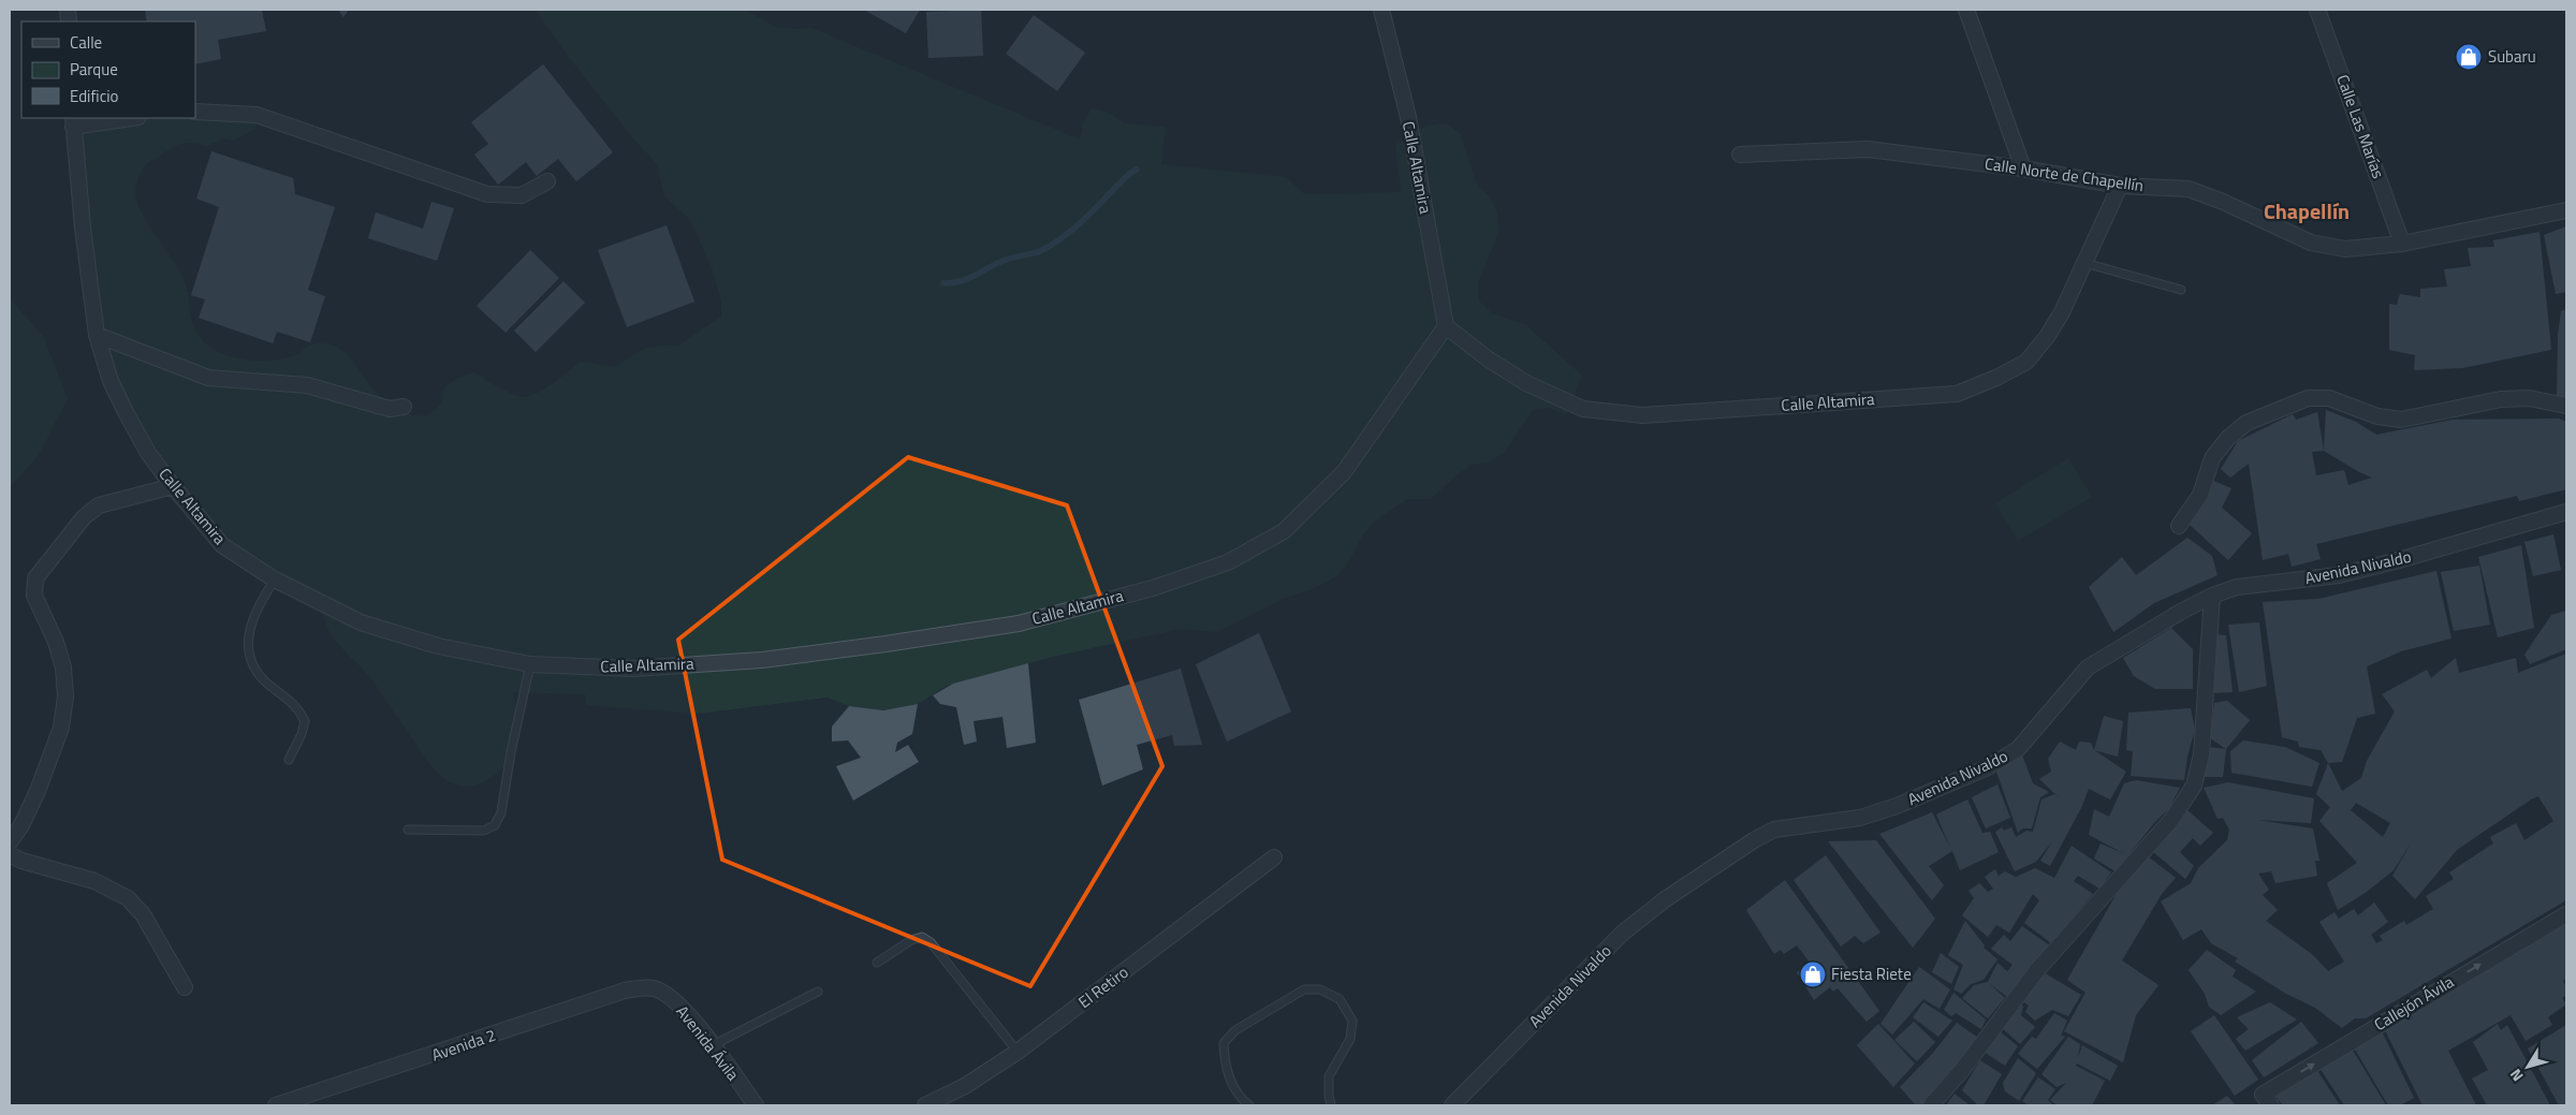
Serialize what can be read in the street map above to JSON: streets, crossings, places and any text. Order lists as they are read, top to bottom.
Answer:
{
  "streets": {
    "street": [
      "Calle Las Marías",
      "Calle Altamira",
      "Calle Norte de Chapellín",
      "Avenida Nivaldo",
      "El Retiro",
      "Callejón Ávila",
      "Avenida Ávila",
      "Avenida 2"
    ]
  },
  "crossings": [
    ["Calle Las Marías", "Calle Norte de Chapellín"],
    ["Calle Altamira", "Calle Norte de Chapellín"],
    ["Avenida Ávila", "Avenida 2"]
  ],
  "one_way": ["Callejón Ávila"],
  "districts": ["Chapellín"],
  "places": {
    "shop": ["Subaru", "Fiesta Riete"]
  },
  "legend": ["Calle", "Parque", "Edificio"],
  "north": "bottom left"
}
